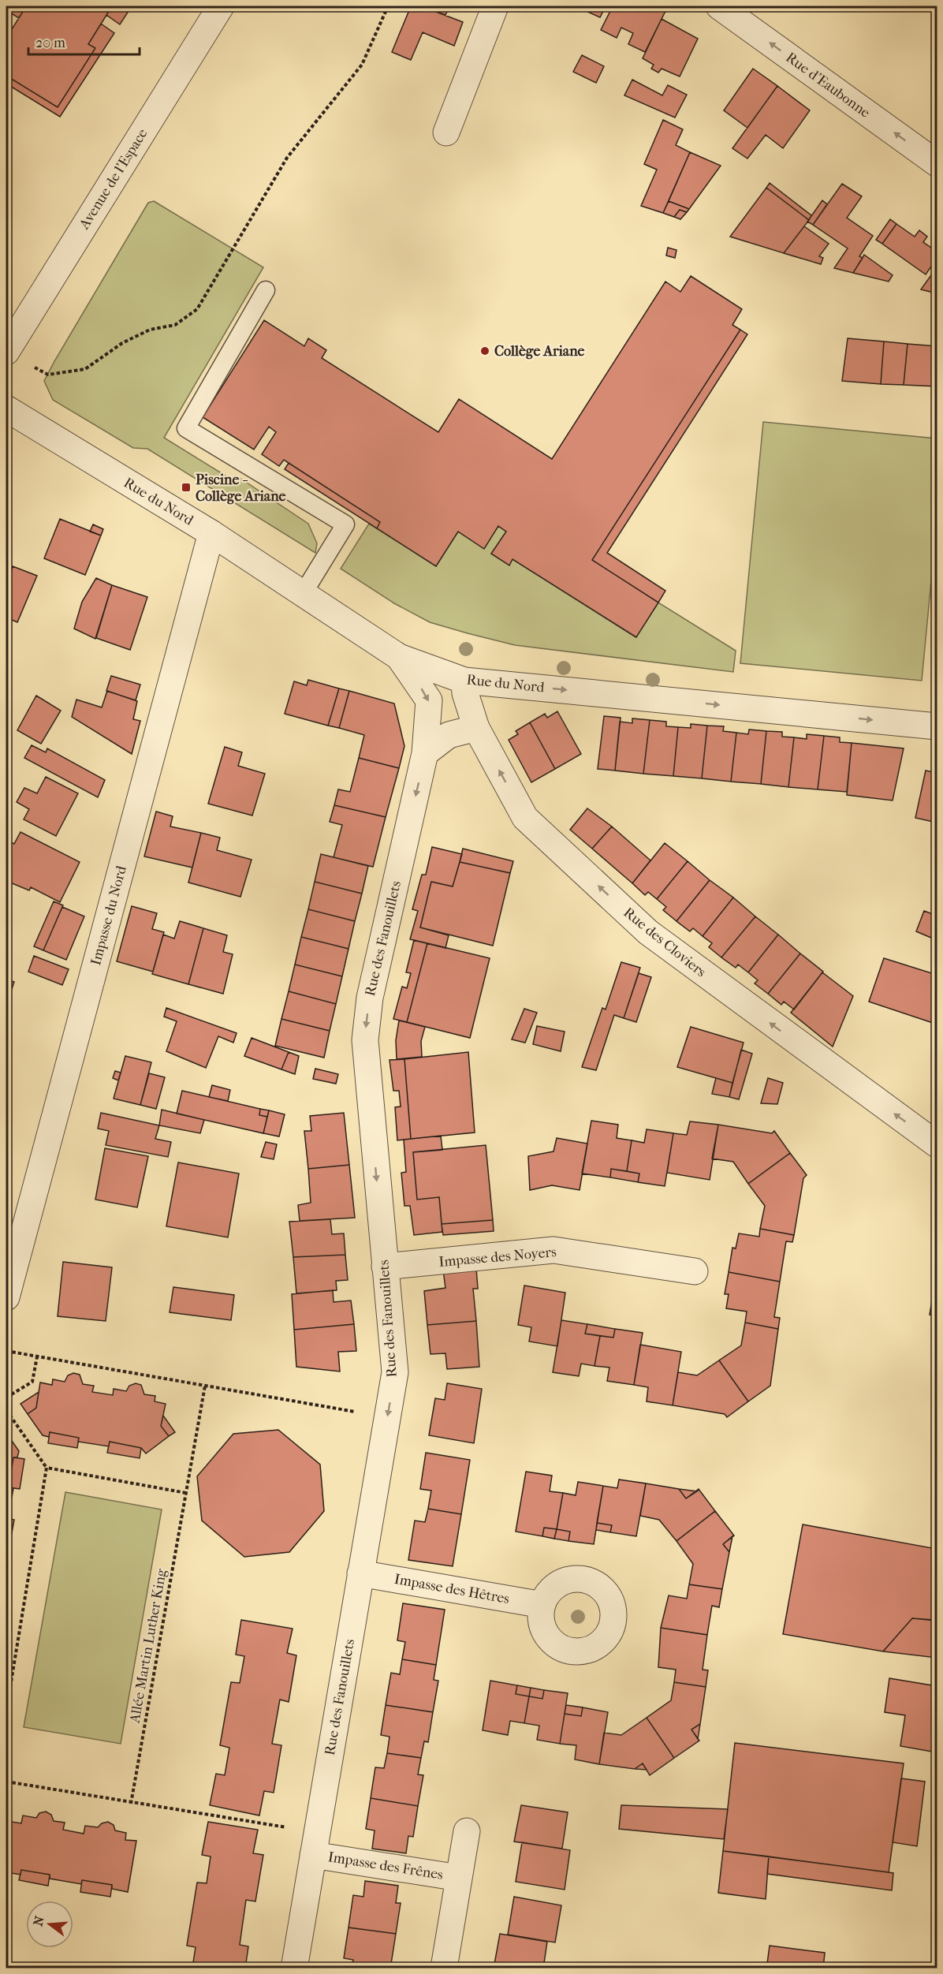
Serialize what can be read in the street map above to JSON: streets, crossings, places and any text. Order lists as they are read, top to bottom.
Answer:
{
  "streets": {
    "street": [
      "Rue d'Eaubonne",
      "Avenue de l'Espace",
      "Rue du Nord",
      "Impasse du Nord",
      "Rue des Fanouillets",
      "Rue des Cloviers",
      "Impasse des Noyers",
      "Impasse des Hêtres",
      "Impasse des Frênes"
    ],
    "path": ["Allée Martin Luther King"]
  },
  "crossings": [
    ["Rue du Nord", "Impasse du Nord"],
    ["Rue du Nord", "Rue des Fanouillets"],
    ["Rue du Nord", "Rue des Cloviers"],
    ["Rue des Fanouillets", "Impasse des Noyers"],
    ["Rue des Fanouillets", "Impasse des Hêtres"],
    ["Rue des Fanouillets", "Impasse des Frênes"]
  ],
  "one_way": [
    "Rue d'Eaubonne",
    "Rue du Nord",
    "Rue des Fanouillets",
    "Rue des Cloviers"
  ],
  "places": {
    "other": ["Collège Ariane"],
    "transit": ["Piscine - Collège Ariane"]
  },
  "scale_bar": "20 m",
  "north": "left"
}
